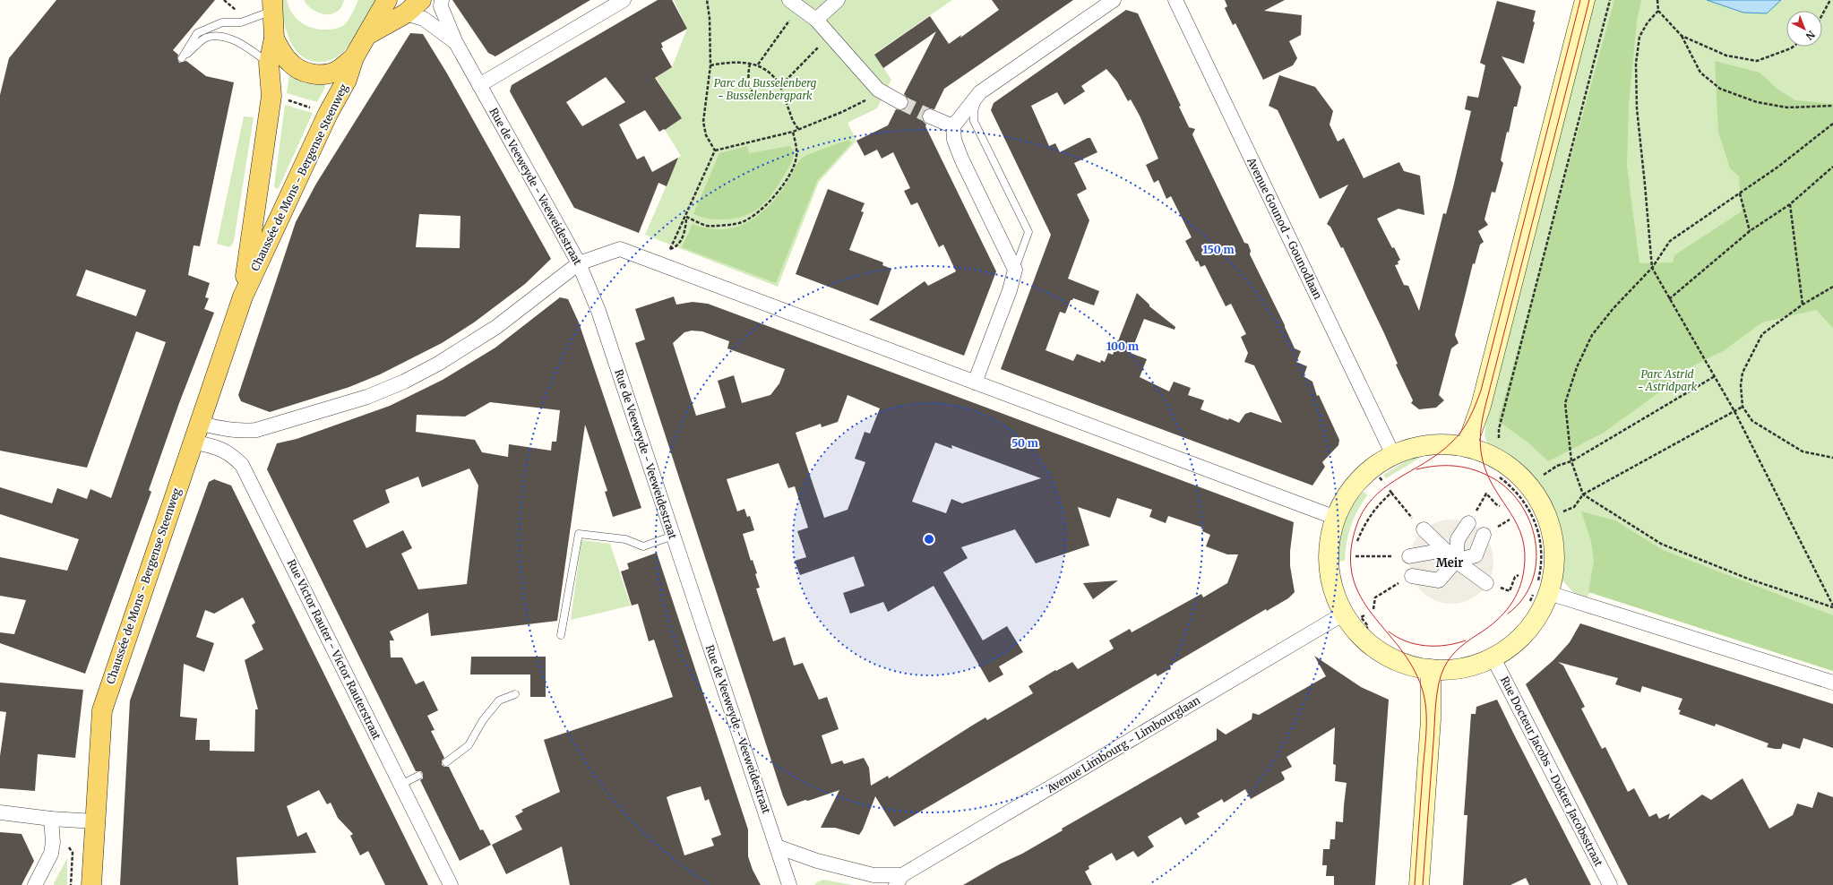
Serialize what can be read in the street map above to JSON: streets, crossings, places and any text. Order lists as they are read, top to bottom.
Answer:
{
  "streets": {
    "main road": ["Chaussée de Mons - Bergense Steenweg"],
    "street": [
      "Rue de Veeweyde - Veeweidestraat",
      "Avenue Gounod - Gounodlaan",
      "Rue Victor Rauter - Victor Rauterstraat",
      "Avenue Limbourg - Limbourglaan",
      "Rue Docteur Jacobs - Dokter Jacobsstraat"
    ]
  },
  "crossings": [
    ["Chaussée de Mons - Bergense Steenweg", "Rue Victor Rauter - Victor Rauterstraat"],
    ["Rue de Veeweyde - Veeweidestraat", "Avenue Limbourg - Limbourglaan"]
  ],
  "districts": ["Meir"],
  "parks": ["Parc du Busselenberg - Busselenbergpark", "Parc Astrid - Astridpark"],
  "north": "bottom right",
  "rings": ["150 m", "100 m", "50 m"]
}
